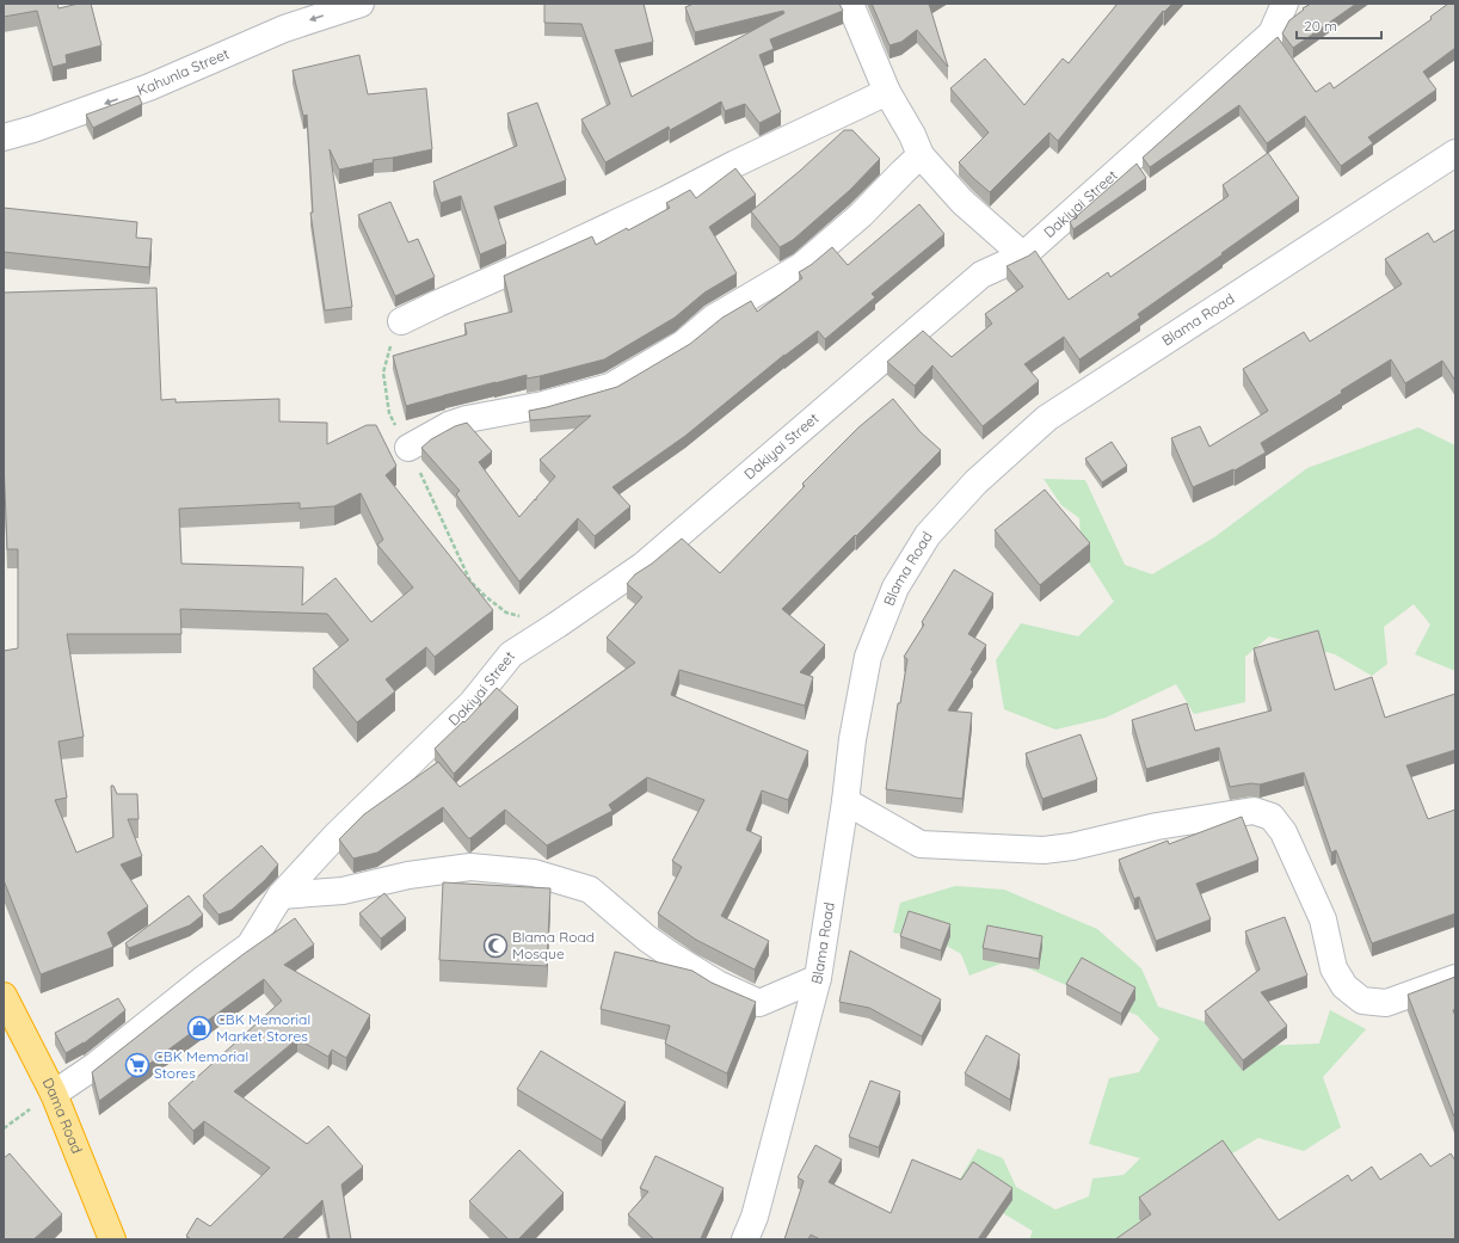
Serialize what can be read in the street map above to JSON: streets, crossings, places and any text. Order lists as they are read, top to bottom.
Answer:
{
  "streets": {
    "highway": ["Dama Road"],
    "street": ["Kahunla Street", "Dakiyai Street", "Blama Road"]
  },
  "crossings": [
    ["Dakiyai Street", "Dama Road"]
  ],
  "one_way": ["Kahunla Street"],
  "places": {
    "mosque": ["Blama Road Mosque"],
    "shop": ["CBK Memorial Market Stores"],
    "supermarket": ["CBK Memorial Stores"]
  },
  "scale_bar": "20 m"
}
